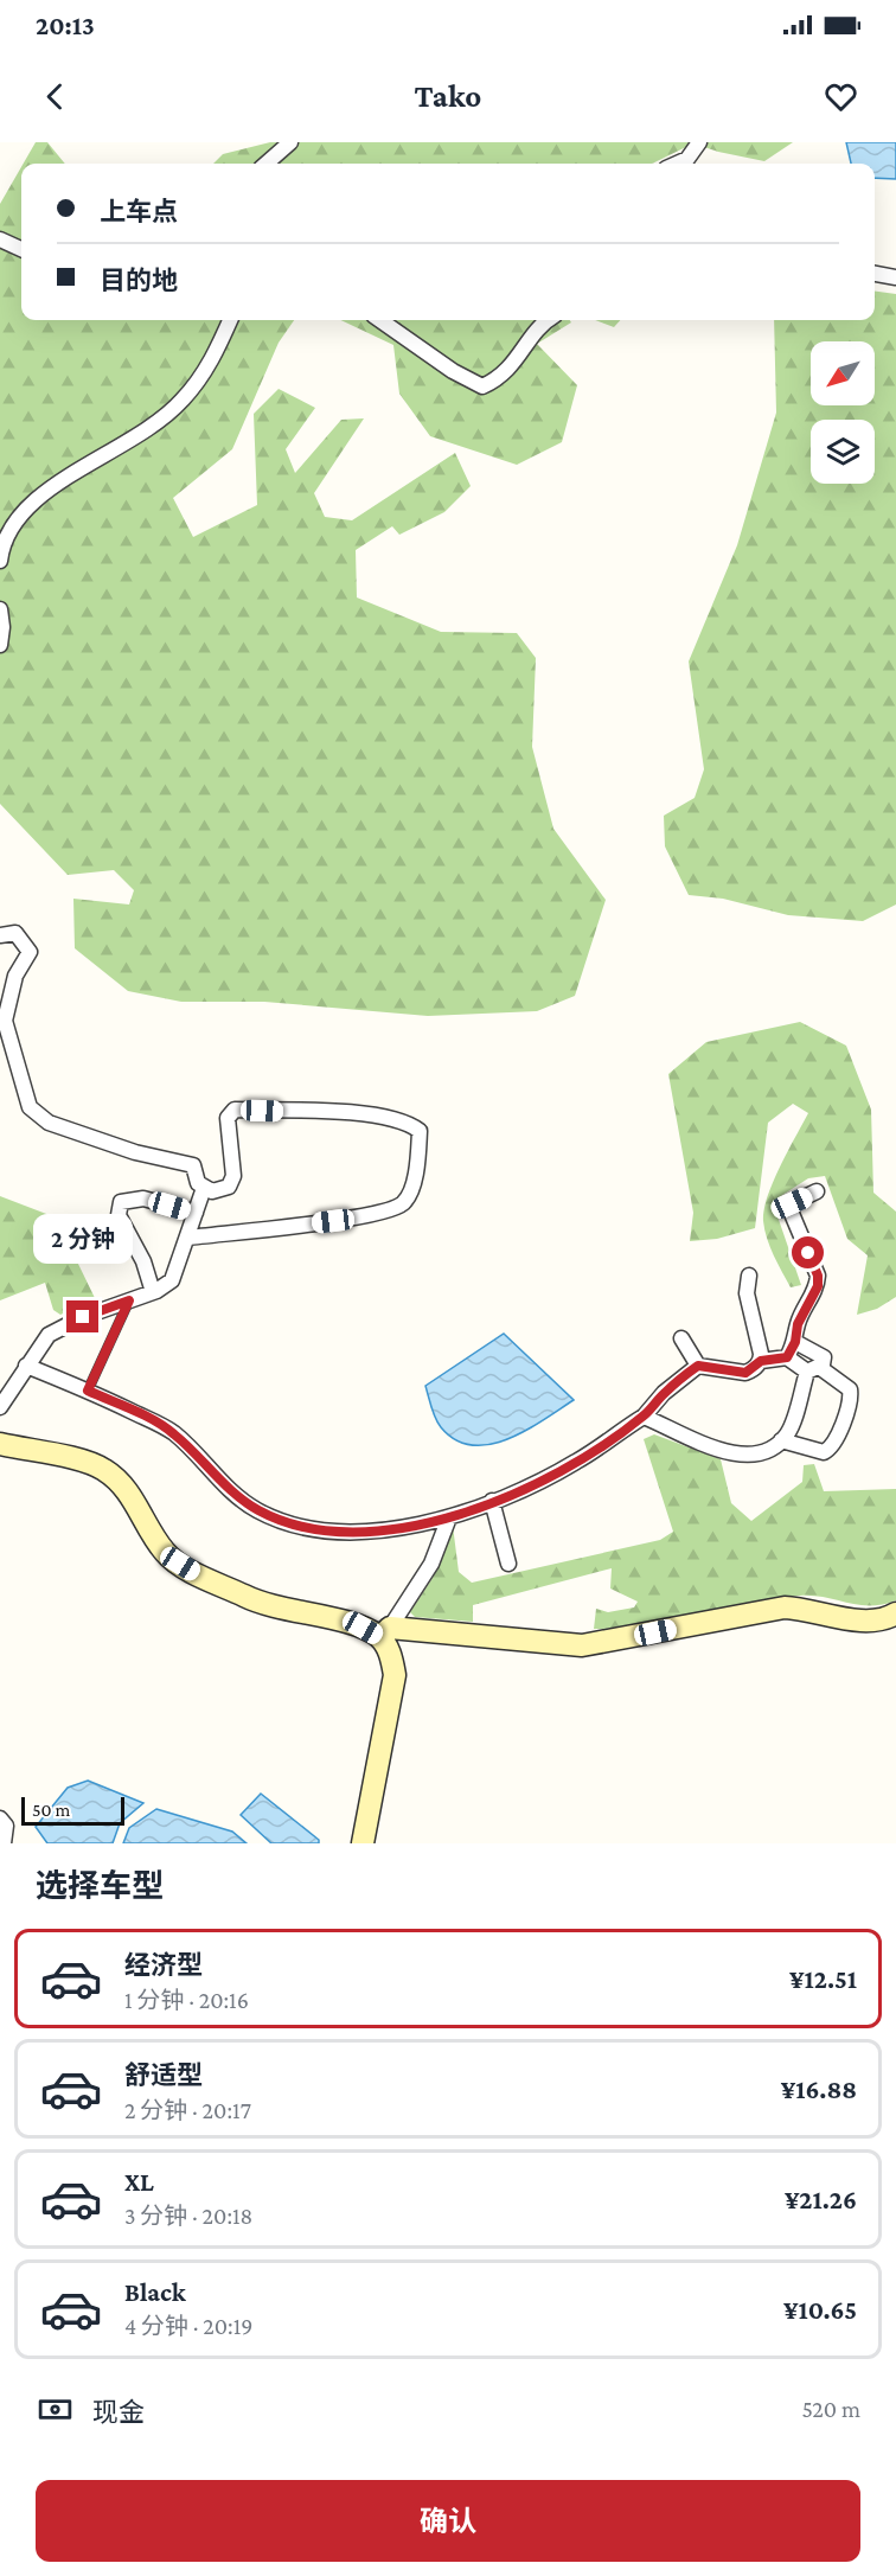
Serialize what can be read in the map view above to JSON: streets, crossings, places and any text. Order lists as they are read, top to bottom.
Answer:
{
  "scale_bar": "50 m",
  "north": "bottom left",
  "page": {
    "status": "20:13",
    "header": "Tako",
    "banner": ["上车点", "目的地"],
    "bubble": "2 分钟",
    "scale": "50 m",
    "heading": "选择车型",
    "list": [
      {
        "name": "经济型",
        "note": "1 分钟 · 20:16",
        "value": "¥12.51"
      },
      {
        "name": "舒适型",
        "note": "2 分钟 · 20:17",
        "value": "¥16.88"
      },
      {
        "name": "XL",
        "note": "3 分钟 · 20:18",
        "value": "¥21.26"
      },
      {
        "name": "Black",
        "note": "4 分钟 · 20:19",
        "value": "¥10.65"
      }
    ],
    "pay": ["现金", "520 m"],
    "buttons": "确认"
  }
}
